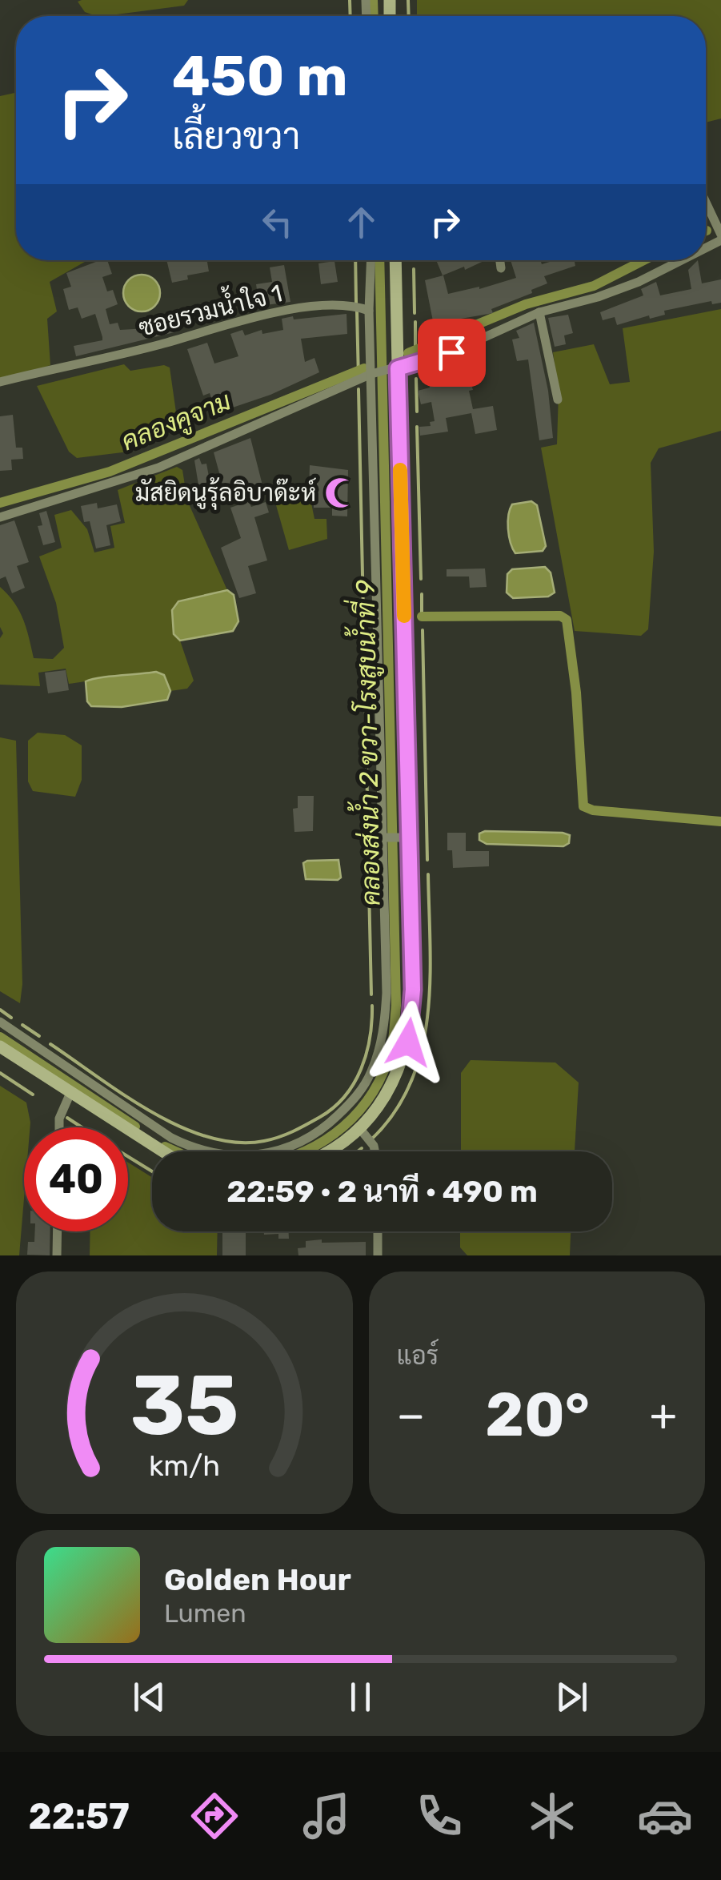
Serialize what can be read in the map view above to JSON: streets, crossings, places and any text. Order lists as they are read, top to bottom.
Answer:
{
  "streets": {
    "street": ["ซอยรวมน้ำใจ 1"]
  },
  "water": ["คลองคูจาม", "คลองส่งน้ำ 2 ขวา-โรงสูบน้ำที่ 9"],
  "places": {
    "mosque": ["มัสยิดนูรุ้ลอิบาด๊ะห์"]
  },
  "page": {
    "turn": ["450 m", "เลี้ยวขวา"],
    "limit": "40",
    "trip": "22:59 · 2 นาที · 490 m",
    "tile": "แอร์",
    "heat": ["−", "20°", "+"],
    "song": ["Golden Hour", "Lumen"],
    "tabs": "22:57",
    "gauge": ["35", "km/h"]
  }
}
